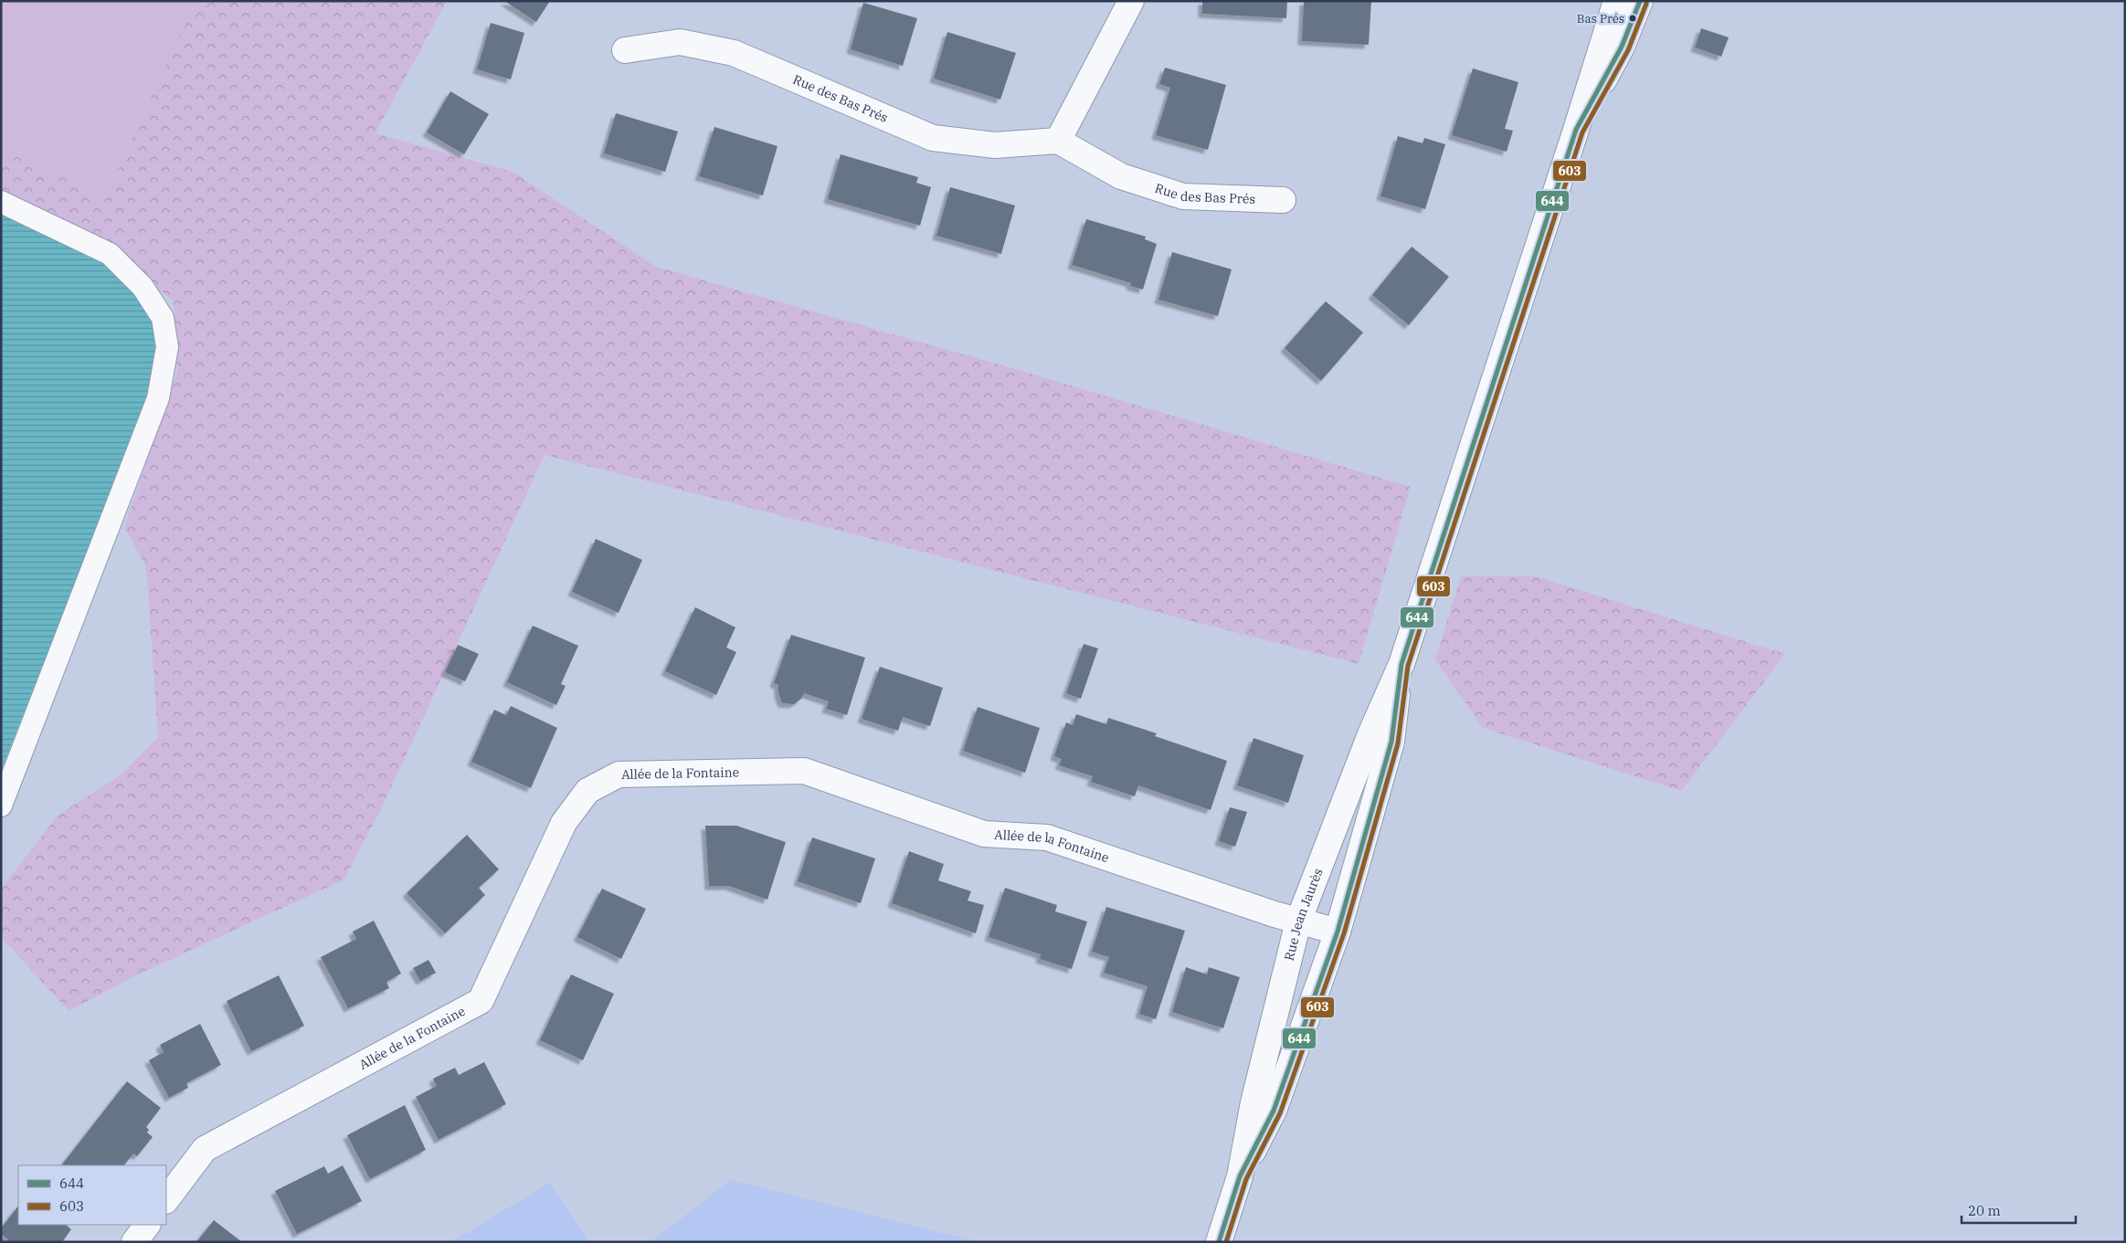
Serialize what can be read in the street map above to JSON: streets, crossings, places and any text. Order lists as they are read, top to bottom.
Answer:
{
  "streets": {
    "street": ["Rue des Bas Prés", "Allée de la Fontaine", "Rue Jean Jaurès"]
  },
  "crossings": [
    ["Allée de la Fontaine", "Rue Jean Jaurès"]
  ],
  "places": ["Bas Prés"],
  "lines": ["transit line 644", "transit line 603"],
  "legend": ["644", "603"],
  "scale_bar": "20 m"
}
